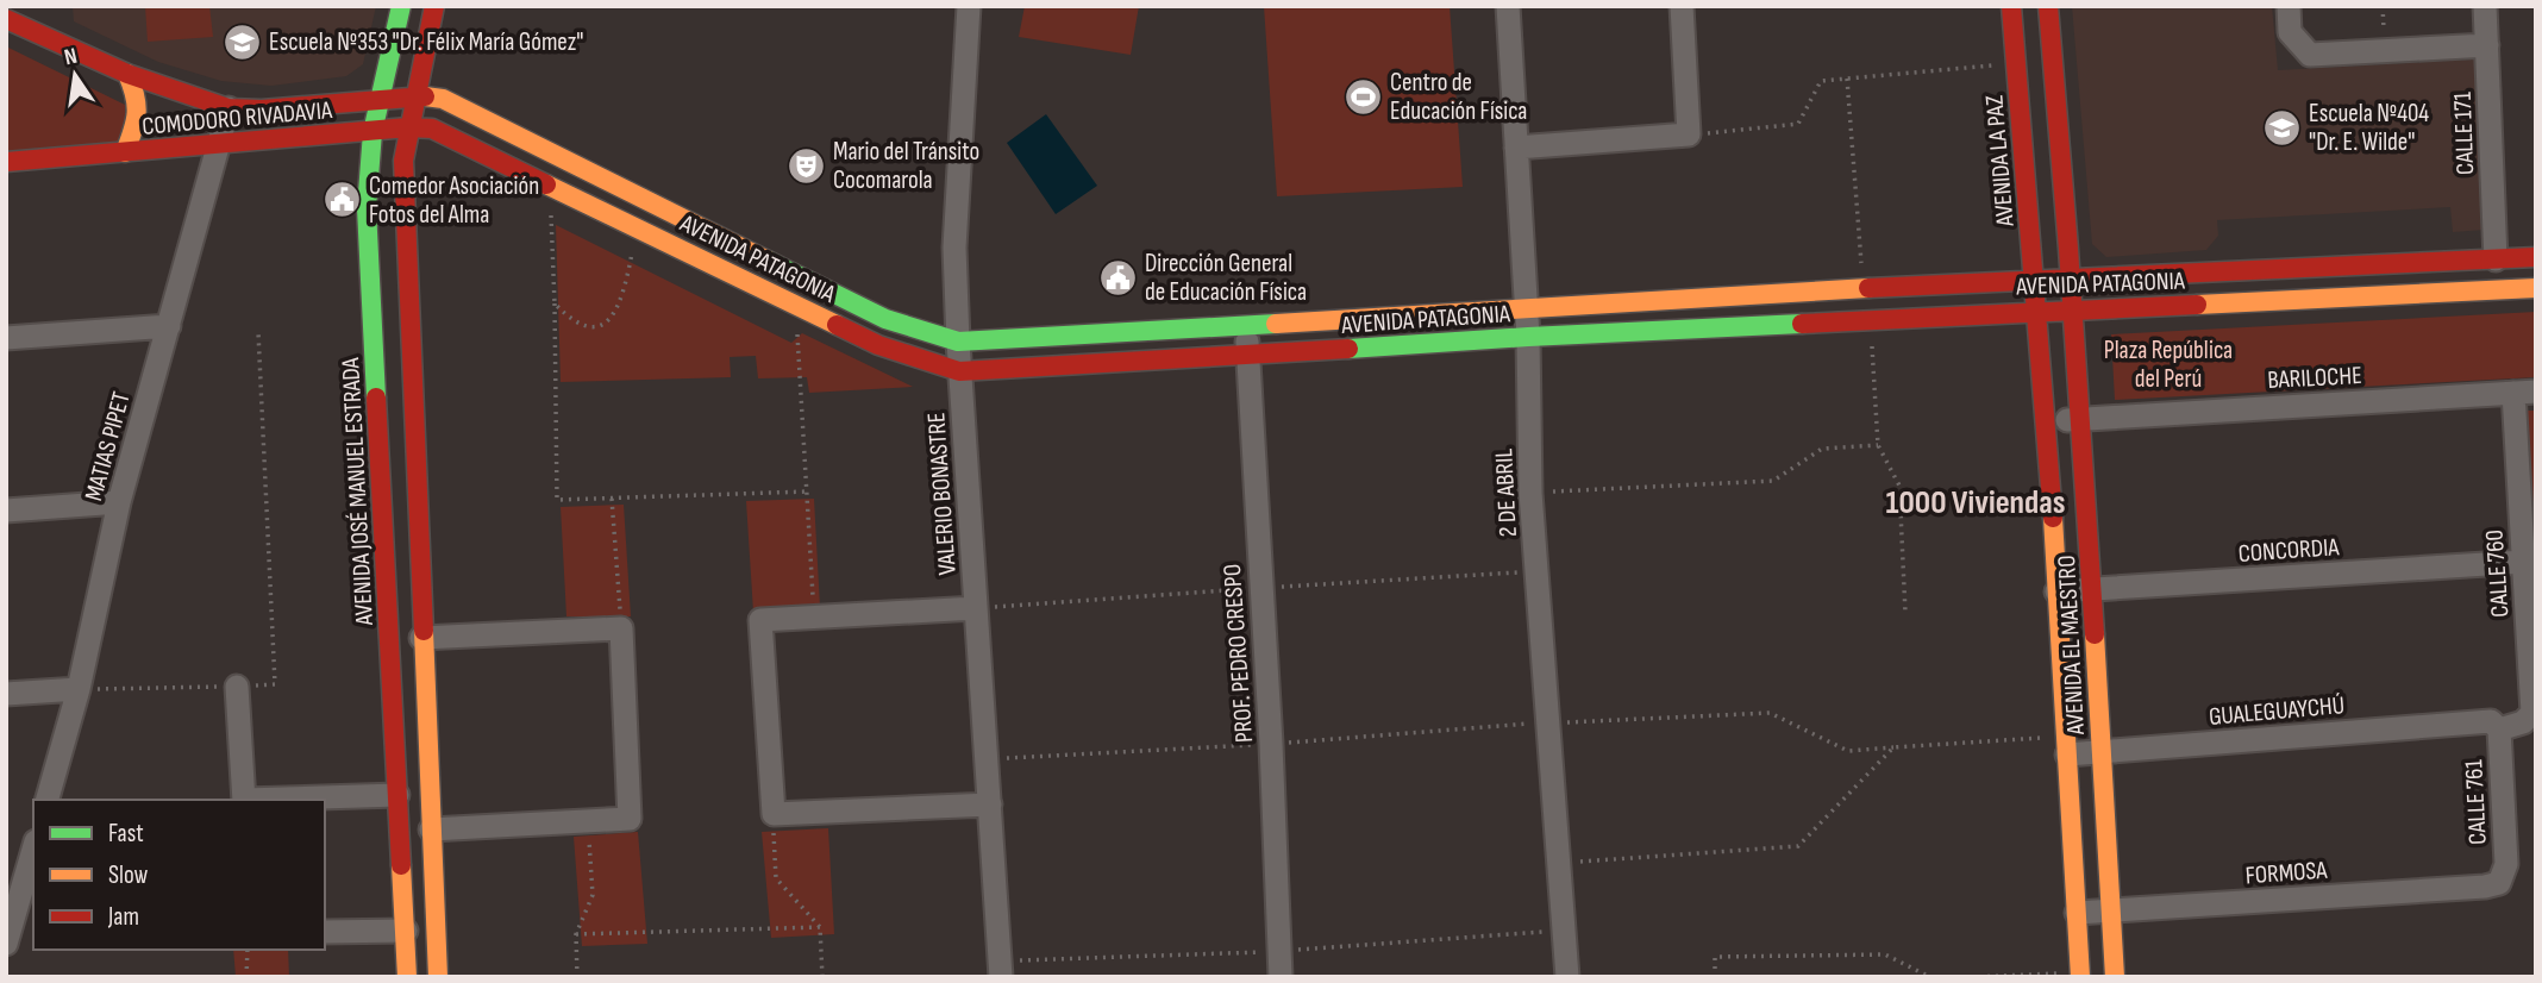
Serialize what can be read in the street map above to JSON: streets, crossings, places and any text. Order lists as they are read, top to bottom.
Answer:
{
  "streets": {
    "main road": [
      "COMODORO RIVADAVIA",
      "AVENIDA LA PAZ",
      "AVENIDA PATAGONIA",
      "AVENIDA JOSÉ MANUEL ESTRADA",
      "AVENIDA EL MAESTRO"
    ],
    "street": [
      "CALLE 171",
      "BARILOCHE",
      "MATIAS PIPET",
      "2 DE ABRIL",
      "VALERIO BONASTRE",
      "CONCORDIA",
      "CALLE 760",
      "PROF. PEDRO CRESPO",
      "GUALEGUAYCHÚ",
      "CALLE 761",
      "FORMOSA"
    ]
  },
  "crossings": [
    ["COMODORO RIVADAVIA", "AVENIDA PATAGONIA"],
    ["COMODORO RIVADAVIA", "MATIAS PIPET"],
    ["COMODORO RIVADAVIA", "AVENIDA JOSÉ MANUEL ESTRADA"],
    ["CALLE 171", "AVENIDA PATAGONIA"],
    ["AVENIDA LA PAZ", "AVENIDA PATAGONIA"],
    ["AVENIDA LA PAZ", "AVENIDA EL MAESTRO"],
    ["AVENIDA PATAGONIA", "MATIAS PIPET"],
    ["AVENIDA PATAGONIA", "AVENIDA JOSÉ MANUEL ESTRADA"],
    ["AVENIDA PATAGONIA", "2 DE ABRIL"],
    ["AVENIDA PATAGONIA", "VALERIO BONASTRE"],
    ["AVENIDA PATAGONIA", "AVENIDA EL MAESTRO"],
    ["AVENIDA PATAGONIA", "PROF. PEDRO CRESPO"],
    ["BARILOCHE", "CALLE 760"],
    ["BARILOCHE", "AVENIDA EL MAESTRO"],
    ["CONCORDIA", "CALLE 760"],
    ["CONCORDIA", "AVENIDA EL MAESTRO"],
    ["CALLE 760", "GUALEGUAYCHÚ"],
    ["CALLE 760", "CALLE 761"],
    ["AVENIDA EL MAESTRO", "GUALEGUAYCHÚ"],
    ["AVENIDA EL MAESTRO", "FORMOSA"],
    ["GUALEGUAYCHÚ", "CALLE 761"],
    ["CALLE 761", "FORMOSA"]
  ],
  "districts": ["1000 Viviendas"],
  "parks": ["Plaza República del Perú"],
  "places": {
    "school or university": ["Escuela Nº353 \"Dr. Félix María Gómez\"", "Escuela Nº404 \"Dr. E. Wilde\""],
    "sports": ["Centro de Educación Física"],
    "theatre": ["Mario del Tránsito Cocomarola"],
    "public building": ["Comedor Asociación Fotos del Alma", "Dirección General de Educación Física"]
  },
  "legend": ["Fast", "Slow", "Jam"],
  "north": "top"
}
